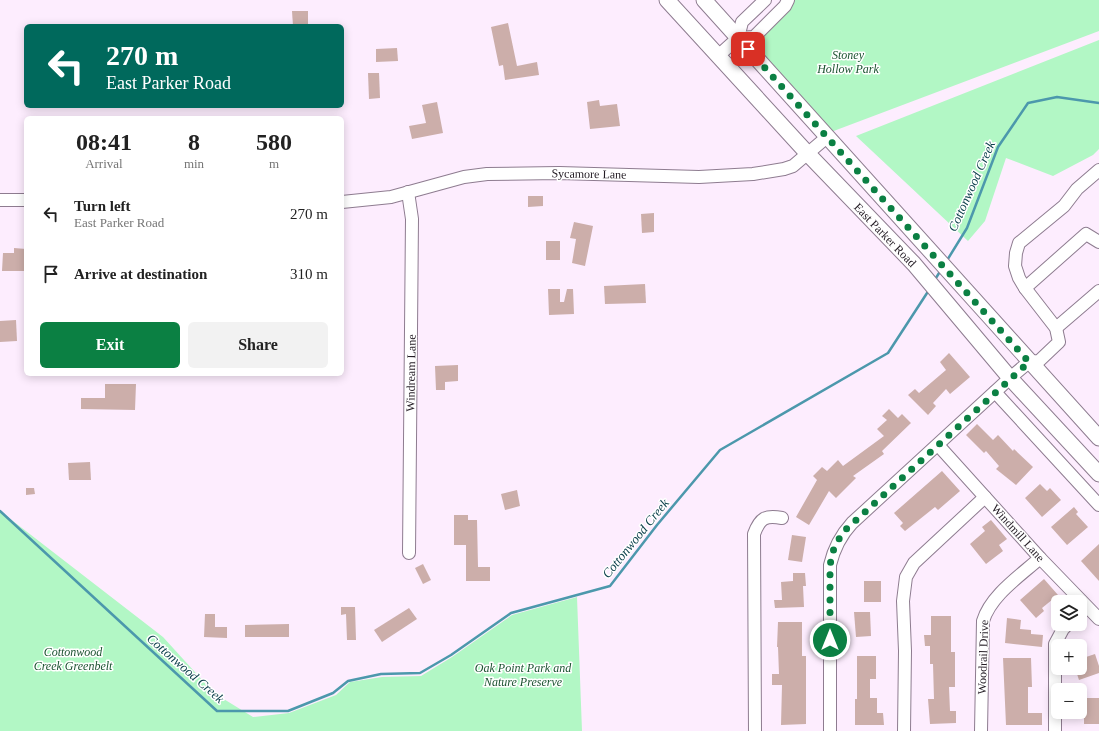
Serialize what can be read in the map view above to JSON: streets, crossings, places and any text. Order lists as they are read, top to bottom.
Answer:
{
  "streets": {
    "main road": ["East Parker Road"],
    "street": [
      "Sycamore Lane",
      "Windream Lane",
      "Windmill Lane",
      "Woodrail Drive"
    ]
  },
  "crossings": [
    ["Sycamore Lane", "East Parker Road"],
    ["Sycamore Lane", "Windream Lane"],
    ["Windmill Lane", "Woodrail Drive"]
  ],
  "water": ["Cottonwood Creek"],
  "parks": ["Stoney Hollow Park", "Cottonwood Creek Greenbelt", "Oak Point Park and Nature Preserve"],
  "page": {
    "turn": ["270 m", "East Parker Road"],
    "eta": [
      "08:41",
      "Arrival",
      "8",
      "min",
      "580",
      "m"
    ],
    "list": [
      {
        "name": "Turn left",
        "note": "East Parker Road",
        "value": "270 m"
      },
      {
        "name": "Arrive at destination",
        "value": "310 m"
      }
    ],
    "buttons": ["Exit", "Share"],
    "map_buttons": ["+", "−"]
  }
}
